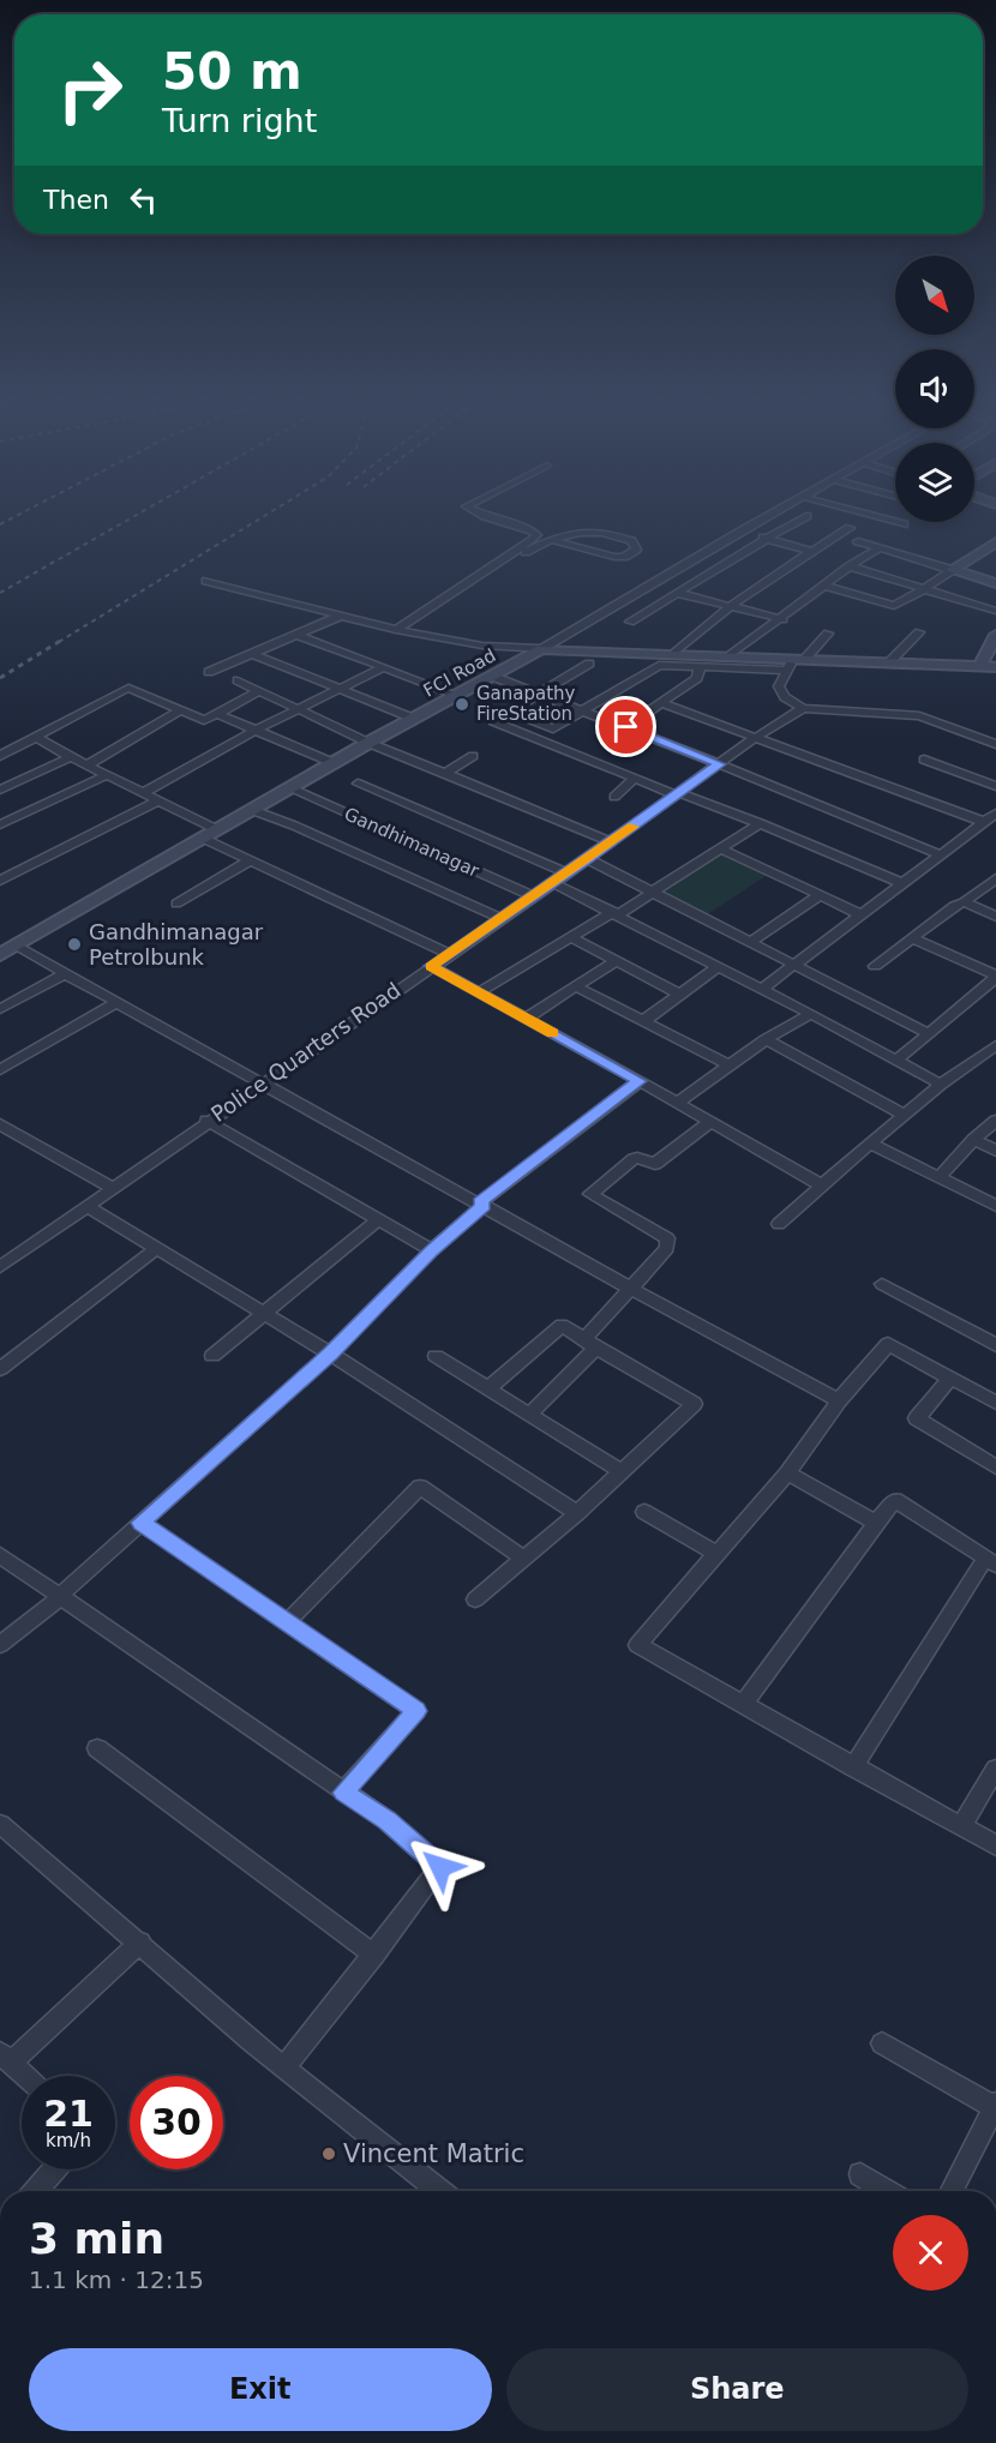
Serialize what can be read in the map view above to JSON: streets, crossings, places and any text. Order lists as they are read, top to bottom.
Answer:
{
  "streets": {
    "street": ["FCI Road", "Gandhimanagar", "Police Quarters Road"]
  },
  "crossings": [
    ["FCI Road", "Gandhimanagar"],
    ["Gandhimanagar", "Police Quarters Road"]
  ],
  "places": ["Ganapathy FireStation", "Gandhimanagar Petrolbunk", "Vincent Matric"],
  "north": "bottom right",
  "page": {
    "turn": ["50 m", "Turn right"],
    "then": "Then",
    "speed": "21 km/h",
    "limit": "30",
    "heading": ["3 min", "1.1 km · 12:15"],
    "buttons": ["Exit", "Share"]
  }
}
